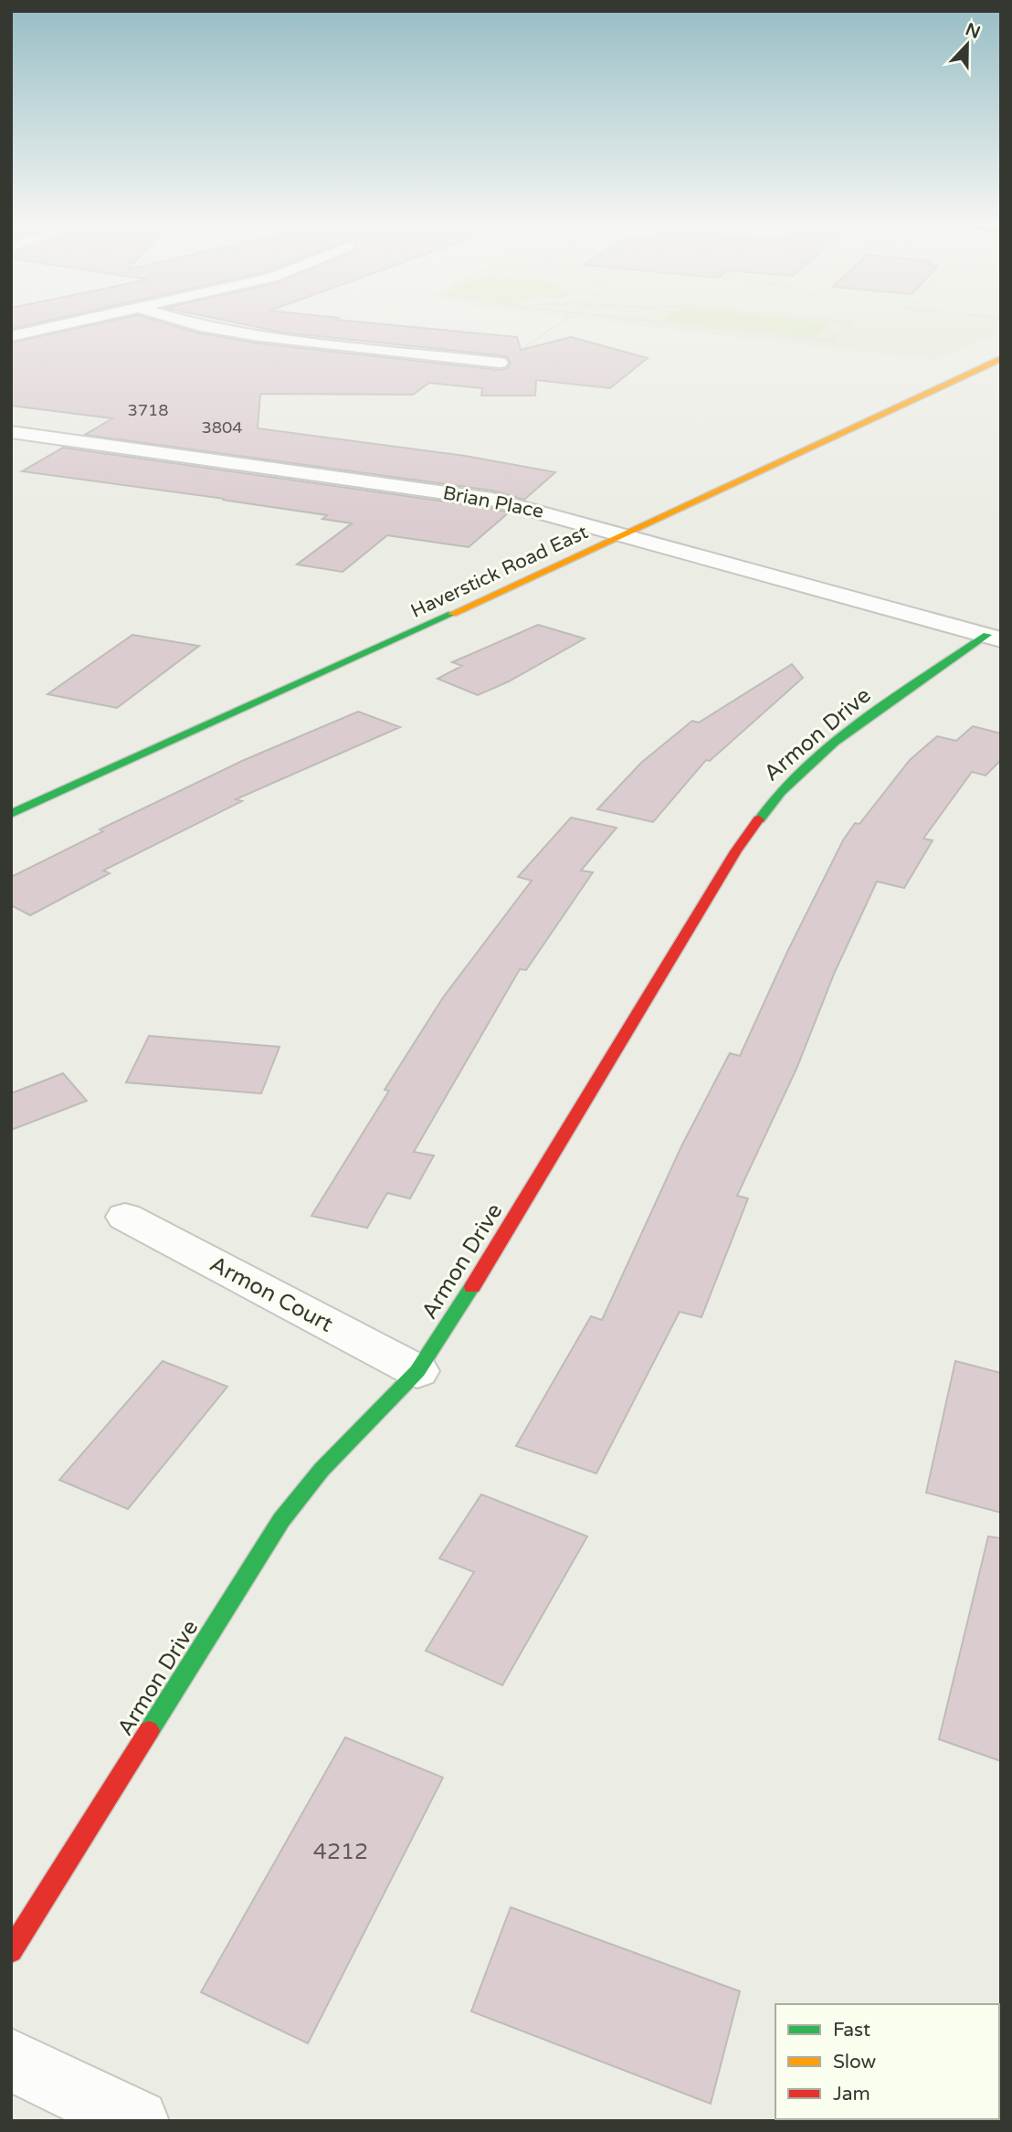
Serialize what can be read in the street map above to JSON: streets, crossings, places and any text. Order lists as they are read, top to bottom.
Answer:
{
  "streets": {
    "street": [
      "Brian Place",
      "Haverstick Road East",
      "Armon Drive",
      "Armon Court"
    ]
  },
  "crossings": [
    ["Brian Place", "Haverstick Road East"],
    ["Brian Place", "Armon Drive"],
    ["Armon Drive", "Armon Court"]
  ],
  "house_numbers": ["3718", "3804", "4212"],
  "legend": ["Fast", "Slow", "Jam"],
  "north": "top"
}
